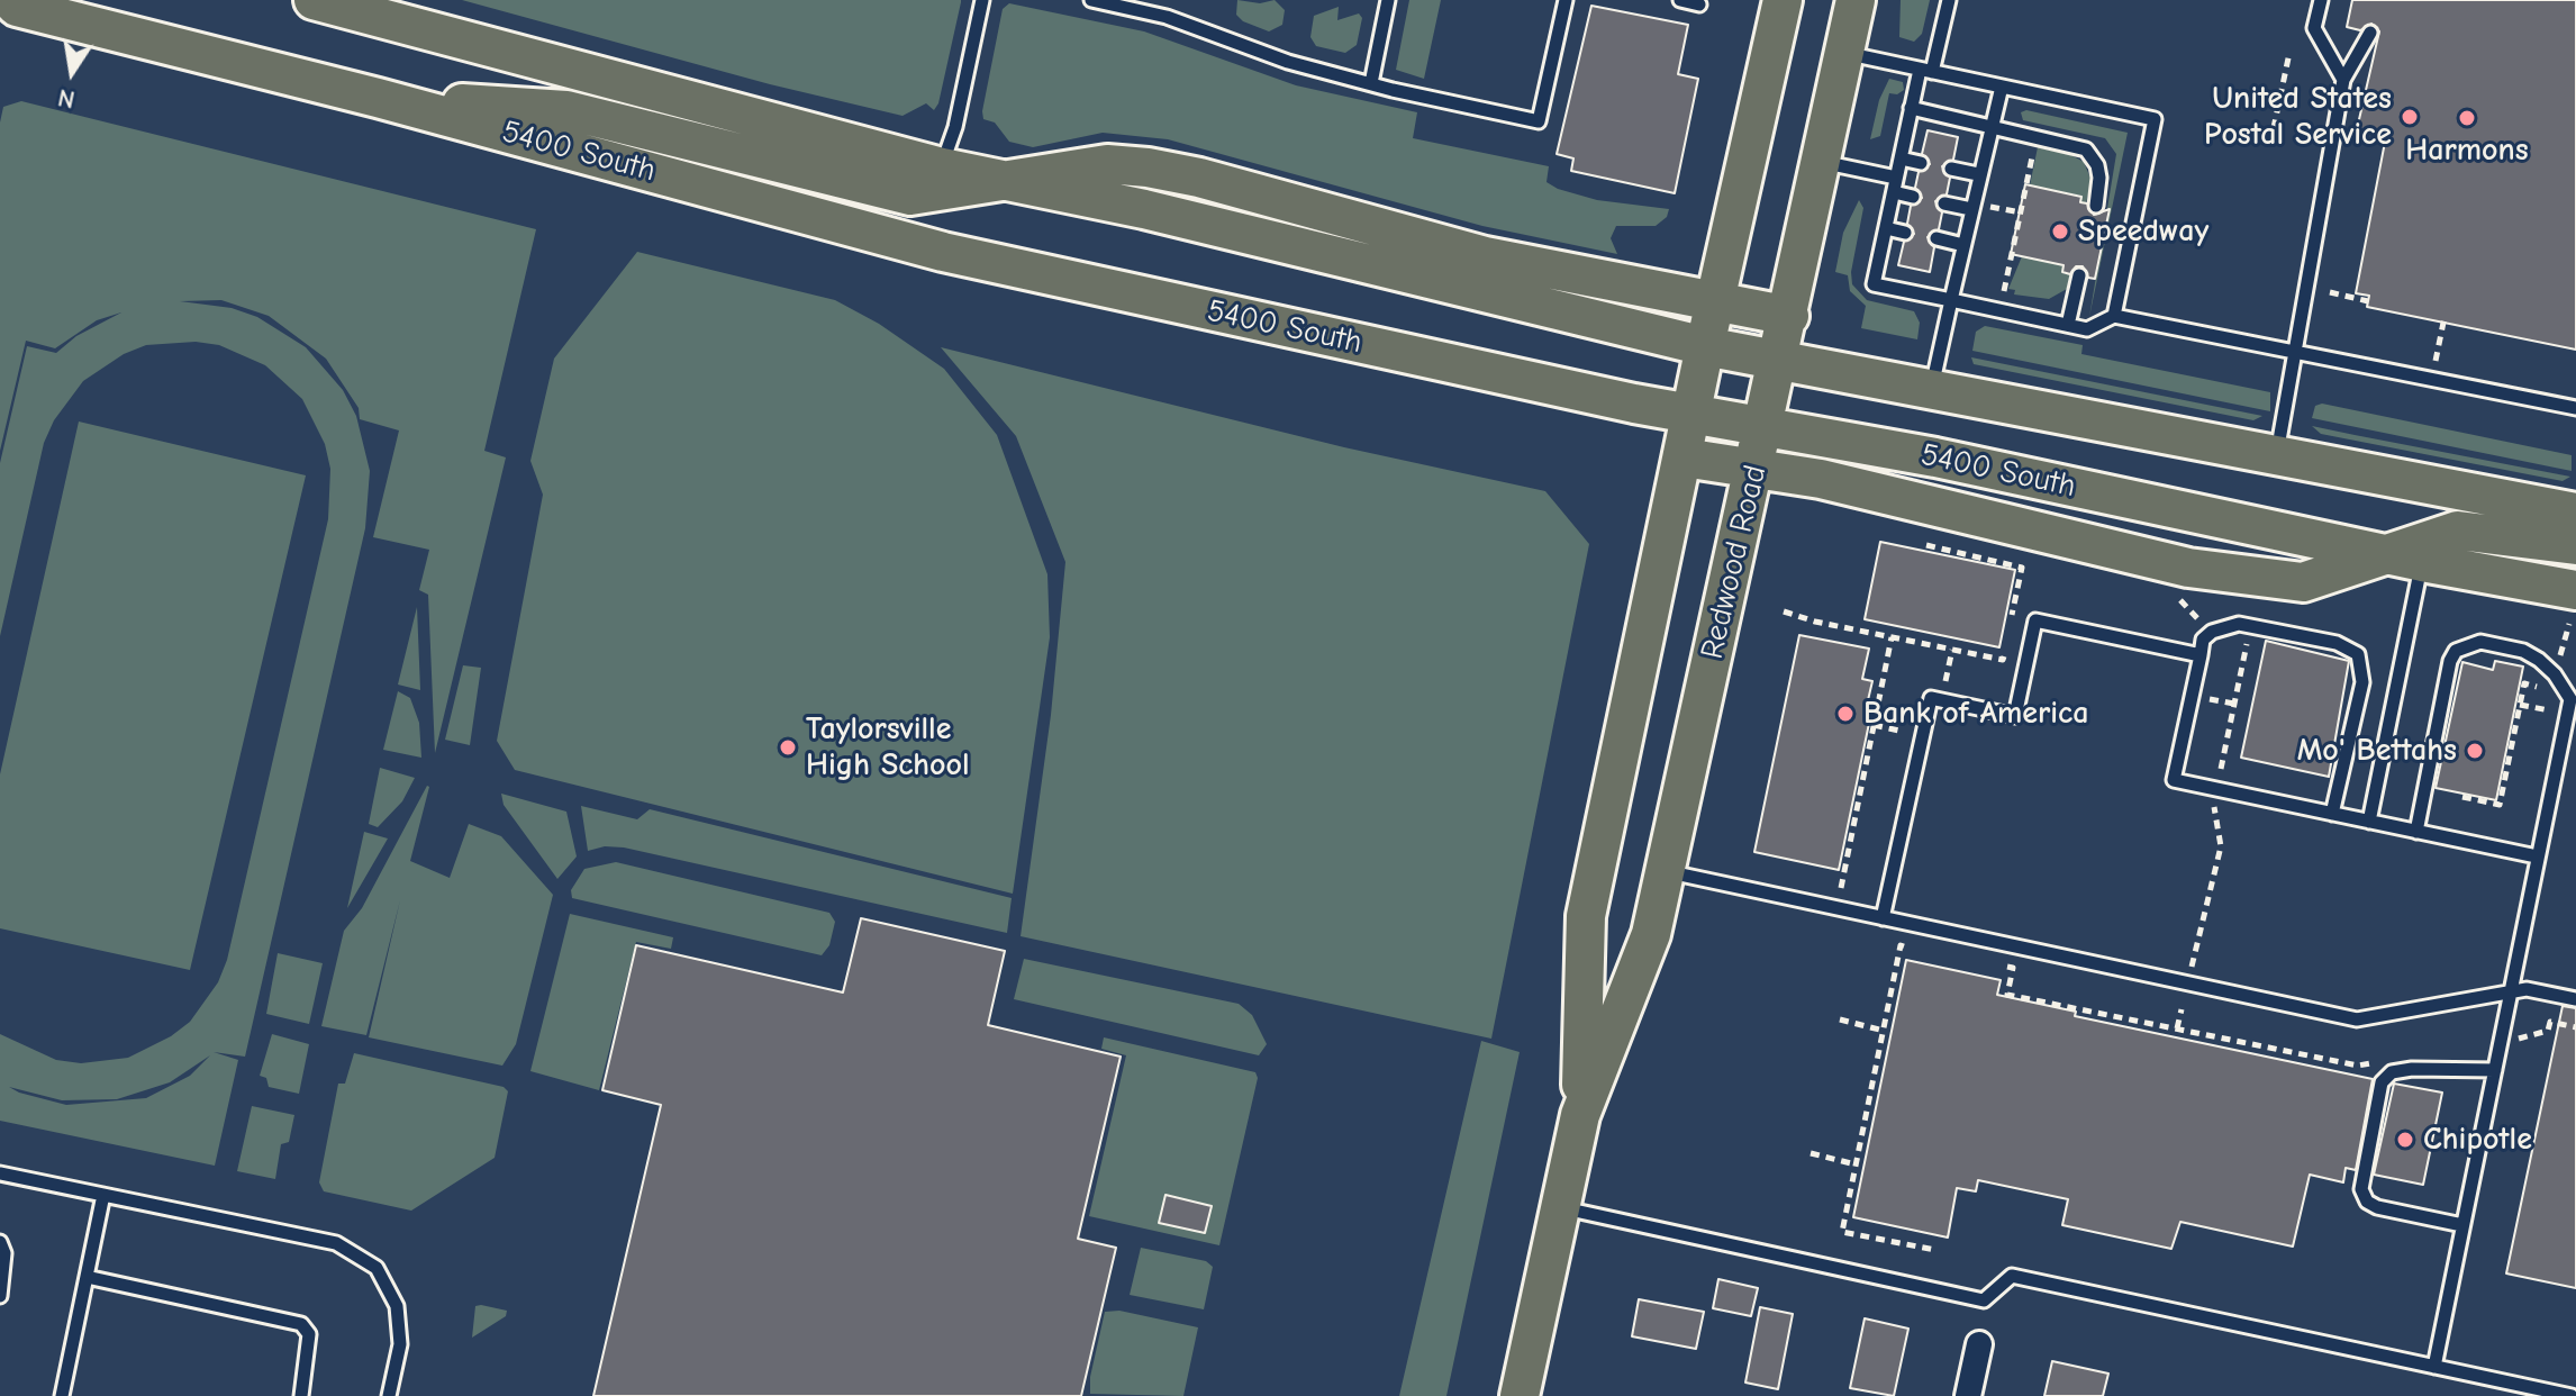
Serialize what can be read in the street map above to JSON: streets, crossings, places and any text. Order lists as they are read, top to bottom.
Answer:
{
  "streets": {
    "main road": ["5400 South", "Redwood Road"]
  },
  "crossings": [
    ["5400 South", "Redwood Road"]
  ],
  "places": [
    "United States Postal Service",
    "Harmons",
    "Speedway",
    "Bank of America",
    "Taylorsville High School",
    "Mo' Bettahs",
    "Chipotle"
  ],
  "north": "bottom"
}
